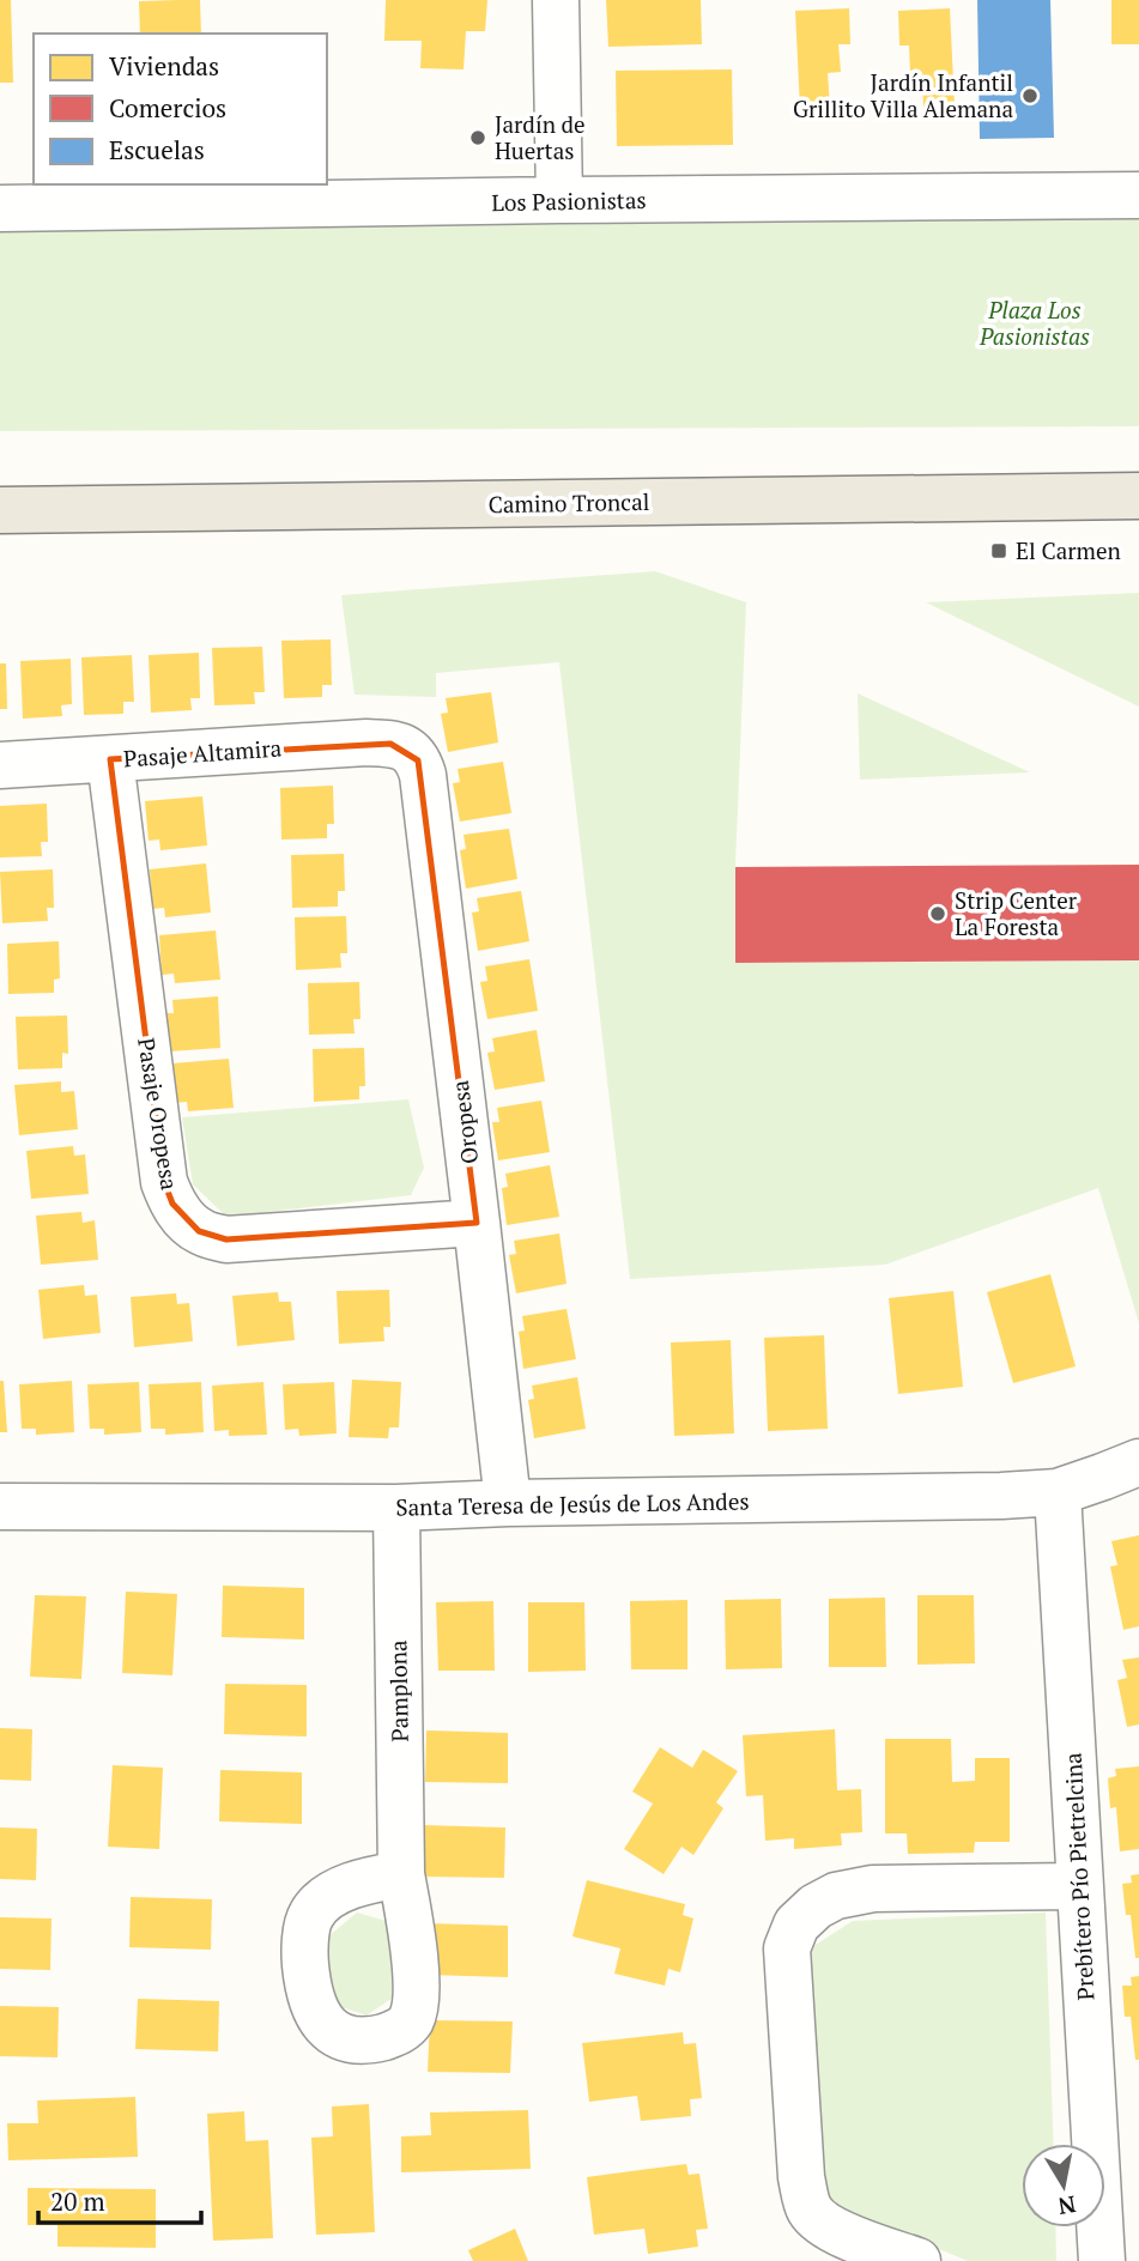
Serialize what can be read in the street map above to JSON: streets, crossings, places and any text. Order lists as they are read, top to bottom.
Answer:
{
  "streets": {
    "main road": ["Camino Troncal"],
    "street": [
      "Los Pasionistas",
      "Pasaje Altamira",
      "Pasaje Oropesa",
      "Oropesa",
      "Santa Teresa de Jesús de Los Andes",
      "Pamplona",
      "Prebítero Pío Pietrelcina"
    ]
  },
  "crossings": [
    ["Pasaje Altamira", "Pasaje Oropesa"],
    ["Pasaje Altamira", "Oropesa"],
    ["Pasaje Oropesa", "Oropesa"],
    ["Oropesa", "Santa Teresa de Jesús de Los Andes"],
    ["Santa Teresa de Jesús de Los Andes", "Pamplona"],
    ["Santa Teresa de Jesús de Los Andes", "Prebítero Pío Pietrelcina"]
  ],
  "parks": ["Plaza Los Pasionistas"],
  "places": {
    "other": ["Jardín Infantil Grillito Villa Alemana", "Jardín de Huertas", "Strip Center La Foresta"],
    "transit": ["El Carmen"]
  },
  "legend": ["Viviendas", "Comercios", "Escuelas"],
  "scale_bar": "20 m",
  "north": "bottom"
}
